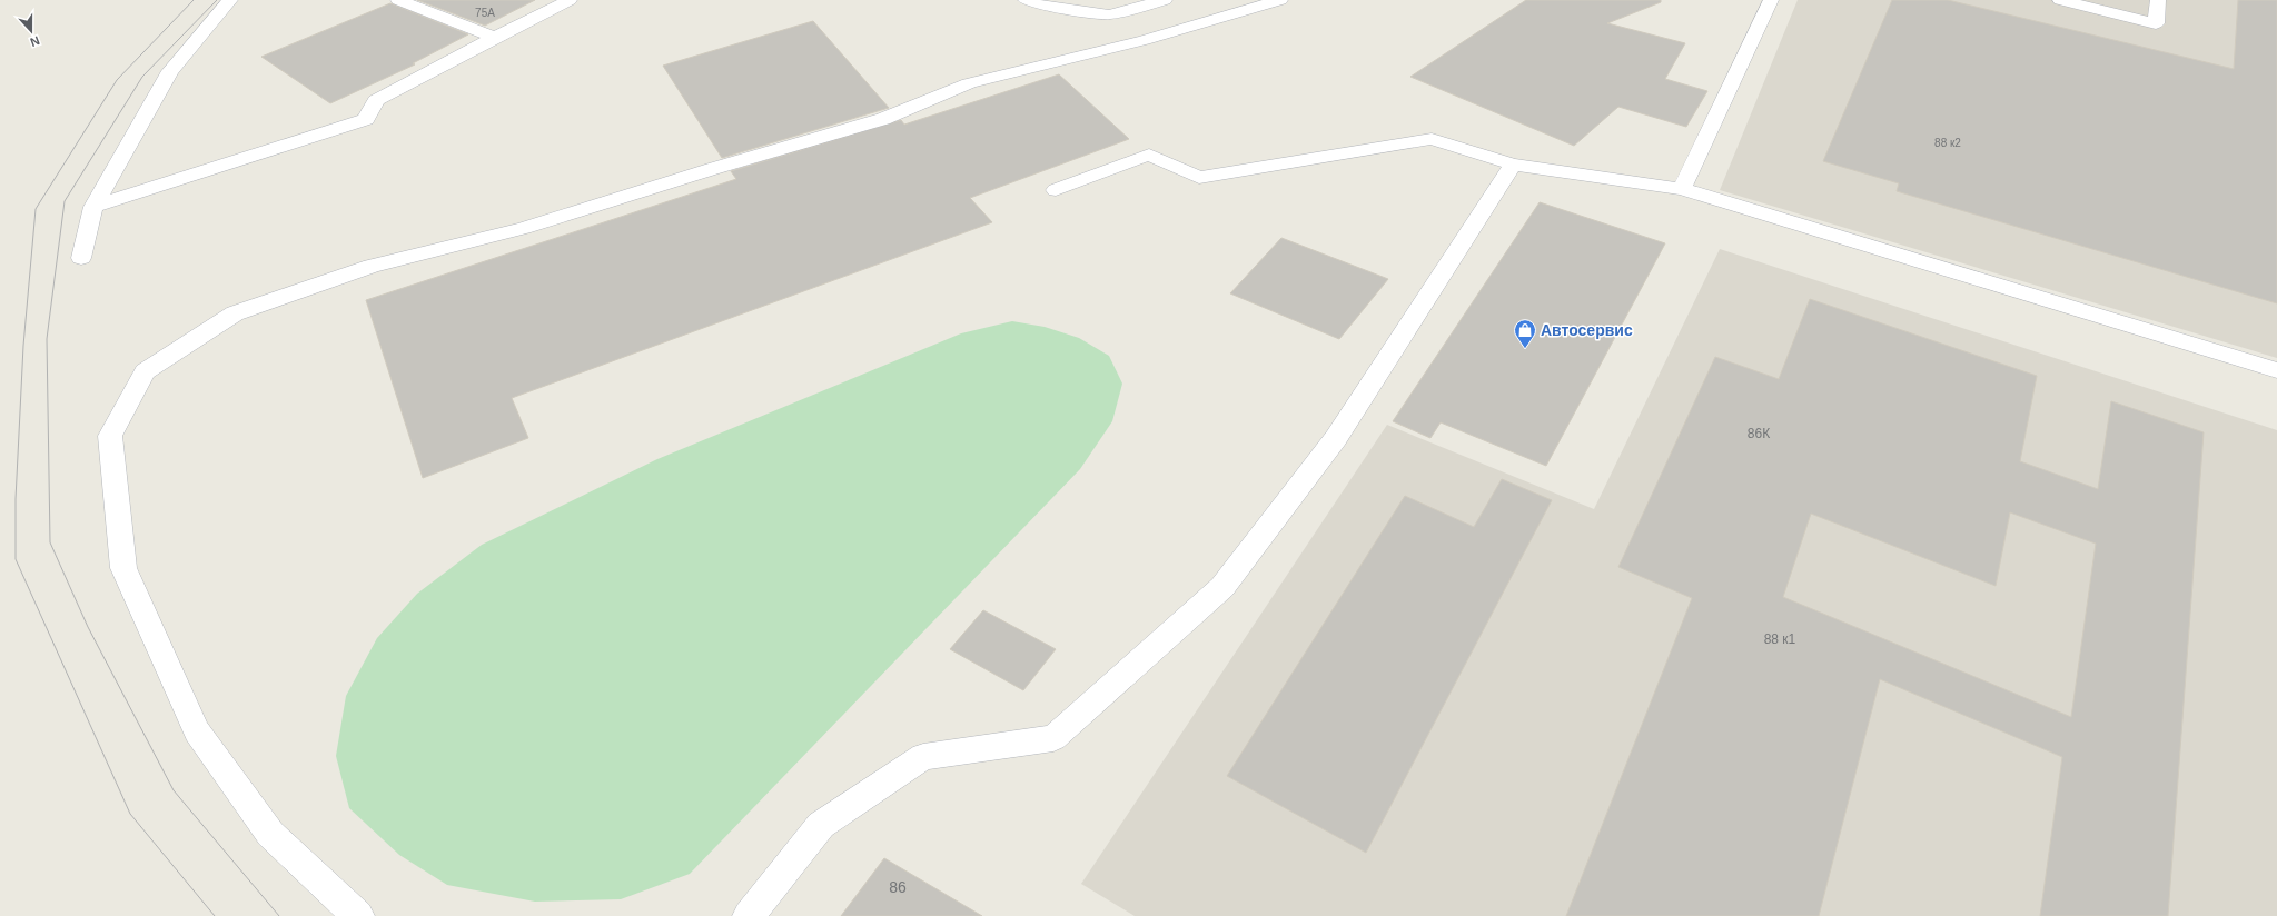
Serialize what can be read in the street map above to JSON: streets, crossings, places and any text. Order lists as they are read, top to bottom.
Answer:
{
  "places": {
    "shop": ["Автосервис"]
  },
  "house_numbers": [
    "75А",
    "88 к2",
    "86К",
    "88 к1",
    "86"
  ],
  "north": "bottom"
}
